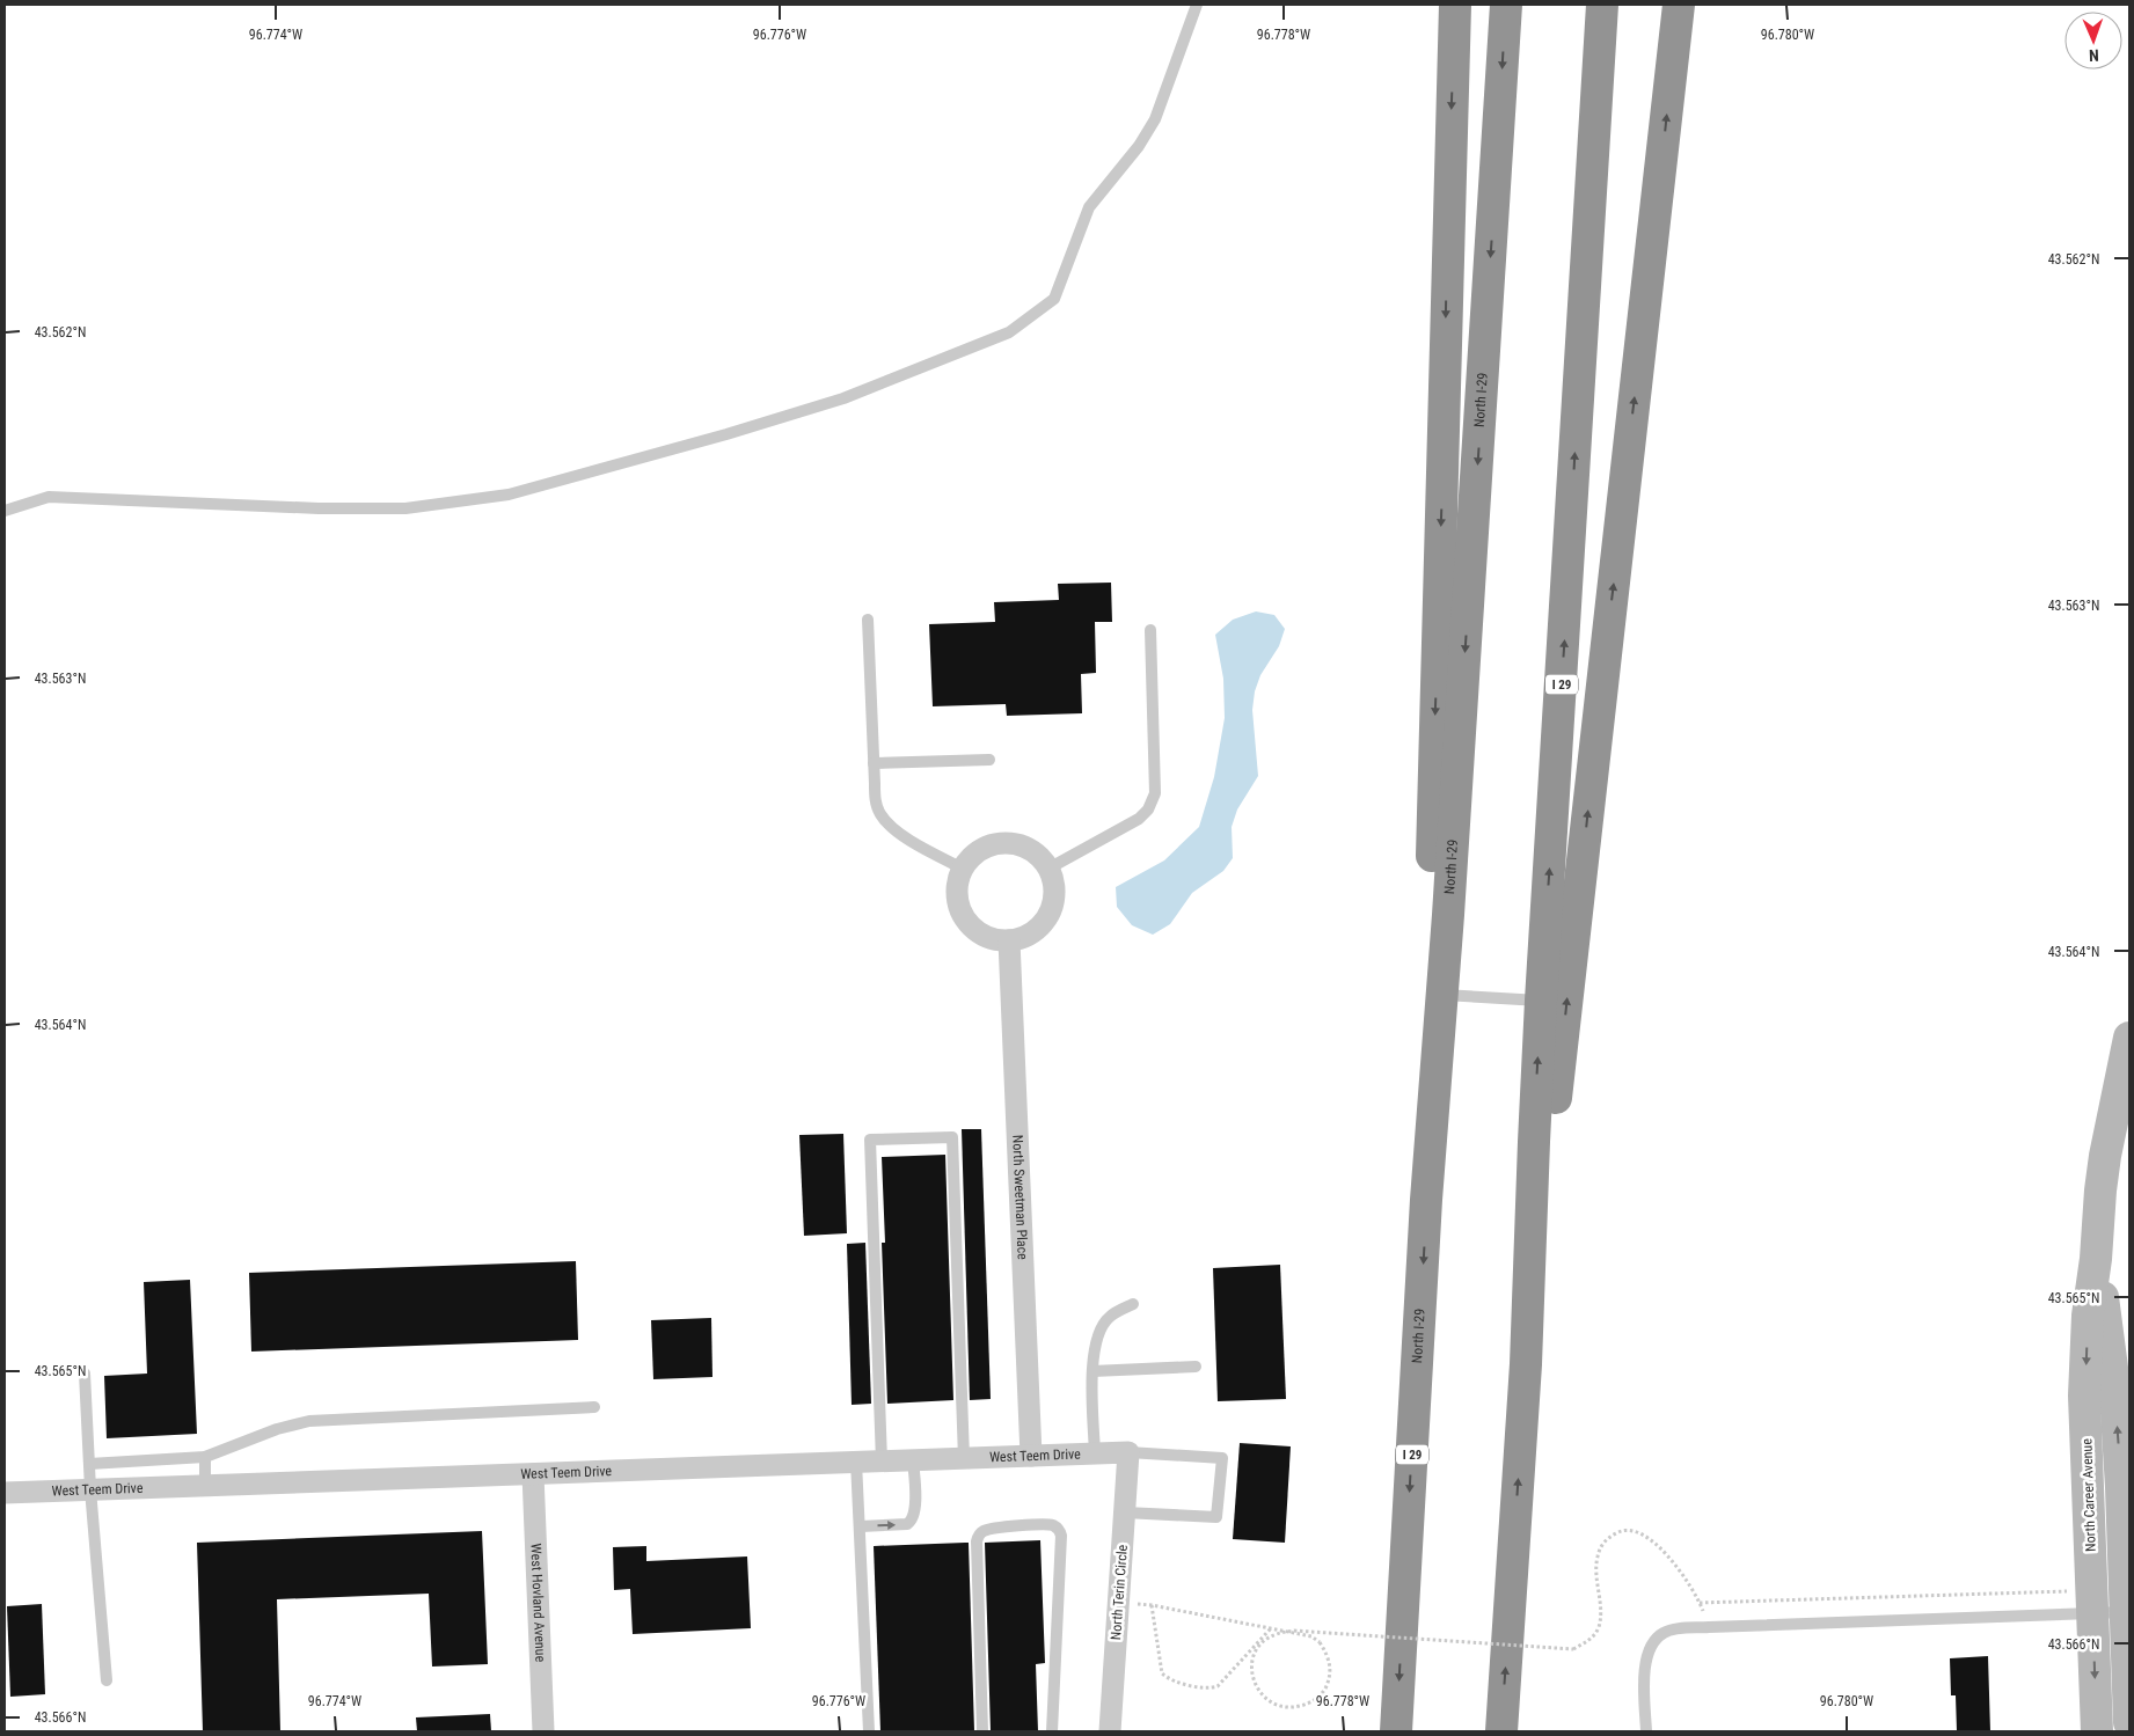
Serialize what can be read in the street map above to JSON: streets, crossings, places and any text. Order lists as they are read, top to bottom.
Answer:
{
  "streets": {
    "highway": ["North I-29", "I 29"],
    "street": [
      "North Sweetman Place",
      "West Teem Drive",
      "North Career Avenue",
      "North Terin Circle",
      "West Hovland Avenue"
    ]
  },
  "crossings": [
    ["North Sweetman Place", "West Teem Drive"],
    ["West Teem Drive", "North Terin Circle"],
    ["West Teem Drive", "West Hovland Avenue"]
  ],
  "north": "bottom",
  "coordinates": [
    "96.774°W",
    "96.776°W",
    "96.778°W",
    "96.780°W",
    "43.562°N",
    "43.563°N",
    "43.564°N",
    "43.565°N",
    "43.566°N"
  ]
}
